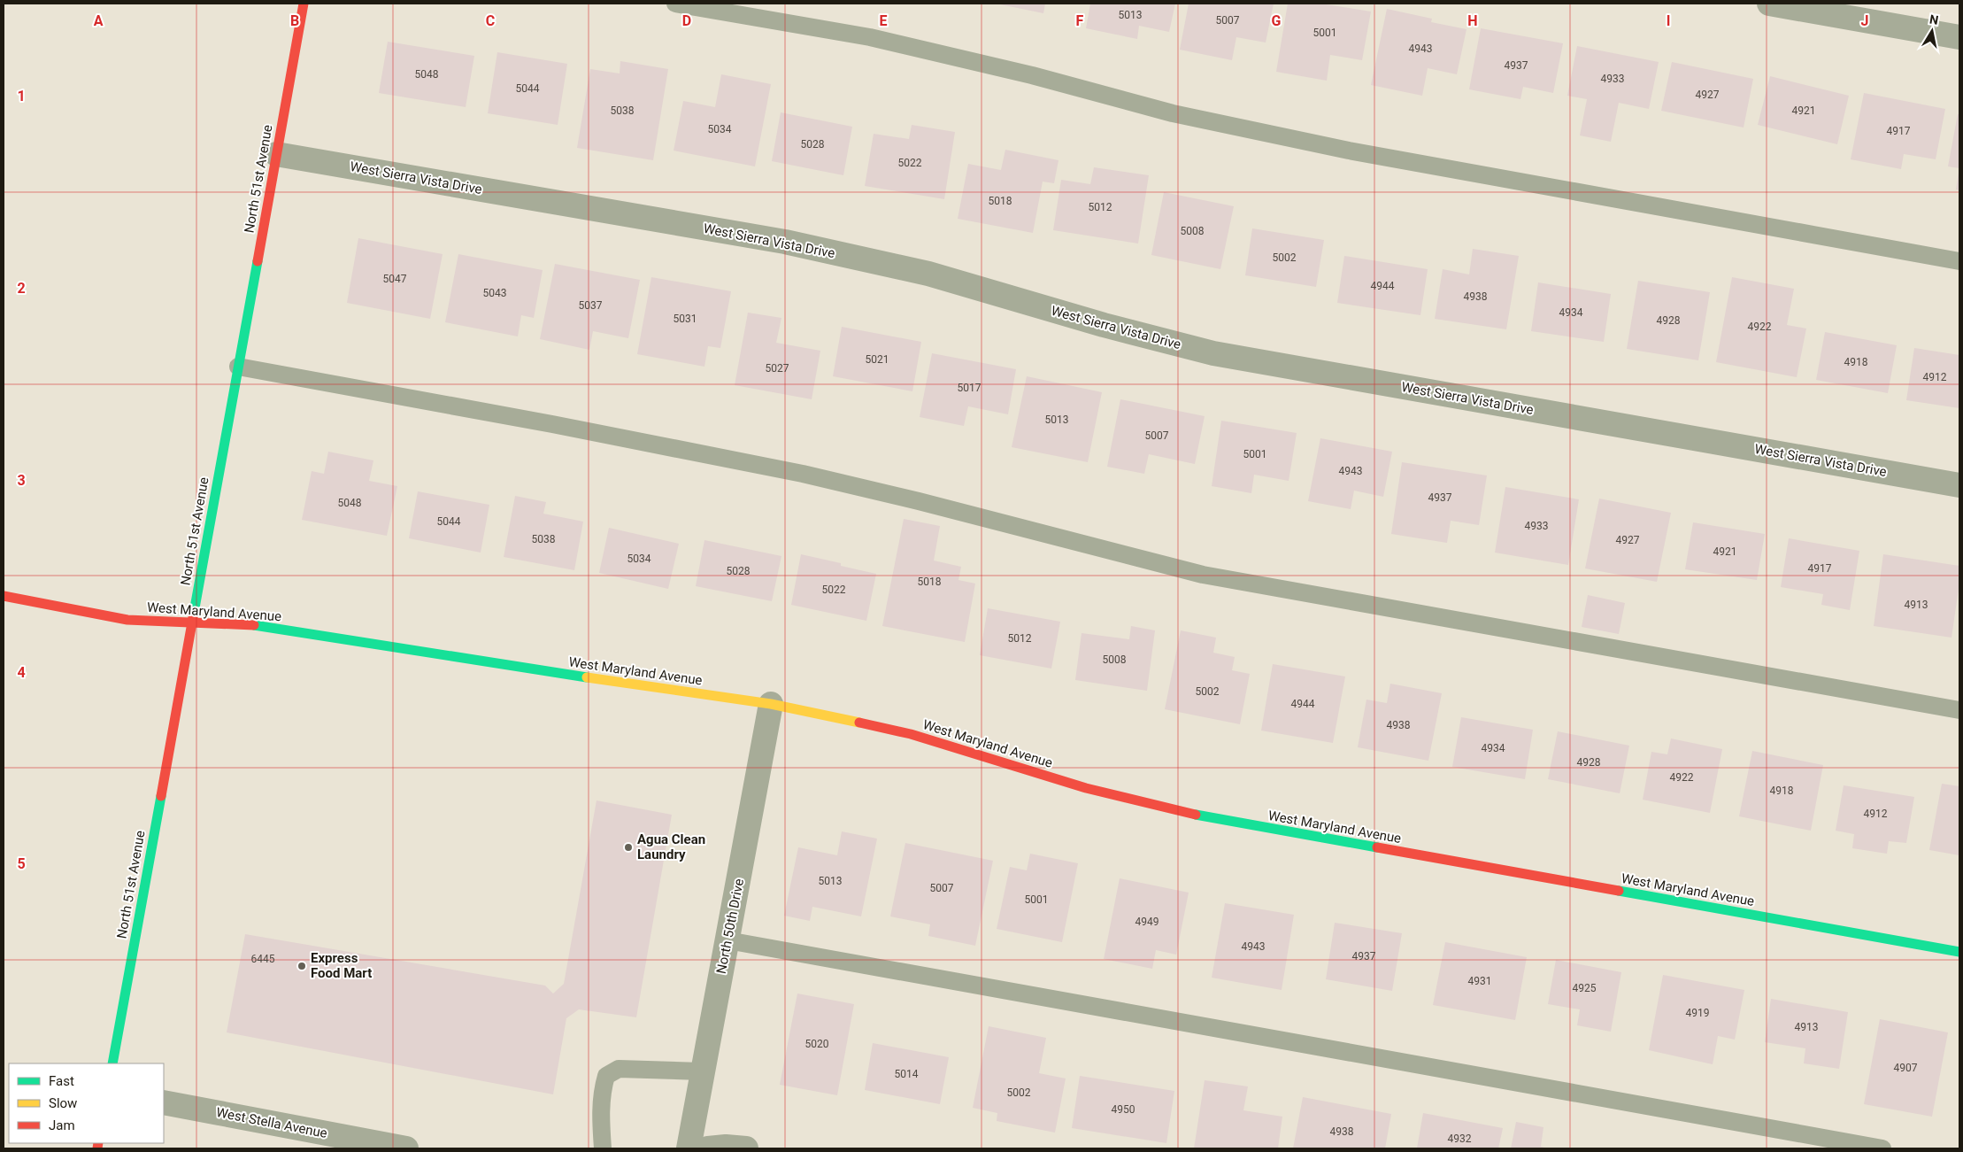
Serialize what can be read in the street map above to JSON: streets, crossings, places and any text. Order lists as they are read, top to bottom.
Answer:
{
  "streets": {
    "street": [
      "West Sierra Vista Drive",
      "North 51st Avenue",
      "West Maryland Avenue",
      "North 50th Drive",
      "West Stella Avenue"
    ]
  },
  "crossings": [
    ["West Sierra Vista Drive", "North 51st Avenue"],
    ["North 51st Avenue", "West Maryland Avenue"],
    ["West Maryland Avenue", "North 50th Drive"]
  ],
  "places": ["Agua Clean Laundry", "Express Food Mart"],
  "house_numbers": [
    "5013",
    "5007",
    "5001",
    "4943",
    "4937",
    "5048",
    "4933",
    "5044",
    "4927",
    "5038",
    "4921",
    "5034",
    "4917",
    "5028",
    "5022",
    "5018",
    "5012",
    "5008",
    "5002",
    "5047",
    "4944",
    "5043",
    "4938",
    "5037",
    "4934",
    "5031",
    "4928",
    "4922",
    "5021",
    "4918",
    "5027",
    "4912",
    "5017",
    "5013",
    "5007",
    "5001",
    "4943",
    "4937",
    "5048",
    "5044",
    "4933",
    "5038",
    "4927",
    "4921",
    "5034",
    "4917",
    "5028",
    "5018",
    "5022",
    "4913",
    "5012",
    "5008",
    "5002",
    "4944",
    "4938",
    "4934",
    "4928",
    "4922",
    "4918",
    "4912",
    "5013",
    "5007",
    "5001",
    "4949",
    "4943",
    "4937",
    "6445",
    "4931",
    "4925",
    "4919",
    "4913",
    "5020",
    "4907",
    "5014",
    "5002",
    "4950",
    "4938",
    "4932"
  ],
  "legend": ["Fast", "Slow", "Jam"],
  "north": "top",
  "grid": {
    "columns": [
      "A",
      "B",
      "C",
      "D",
      "E",
      "F",
      "G",
      "H",
      "I",
      "J"
    ],
    "rows": [
      "1",
      "2",
      "3",
      "4",
      "5"
    ]
  }
}
